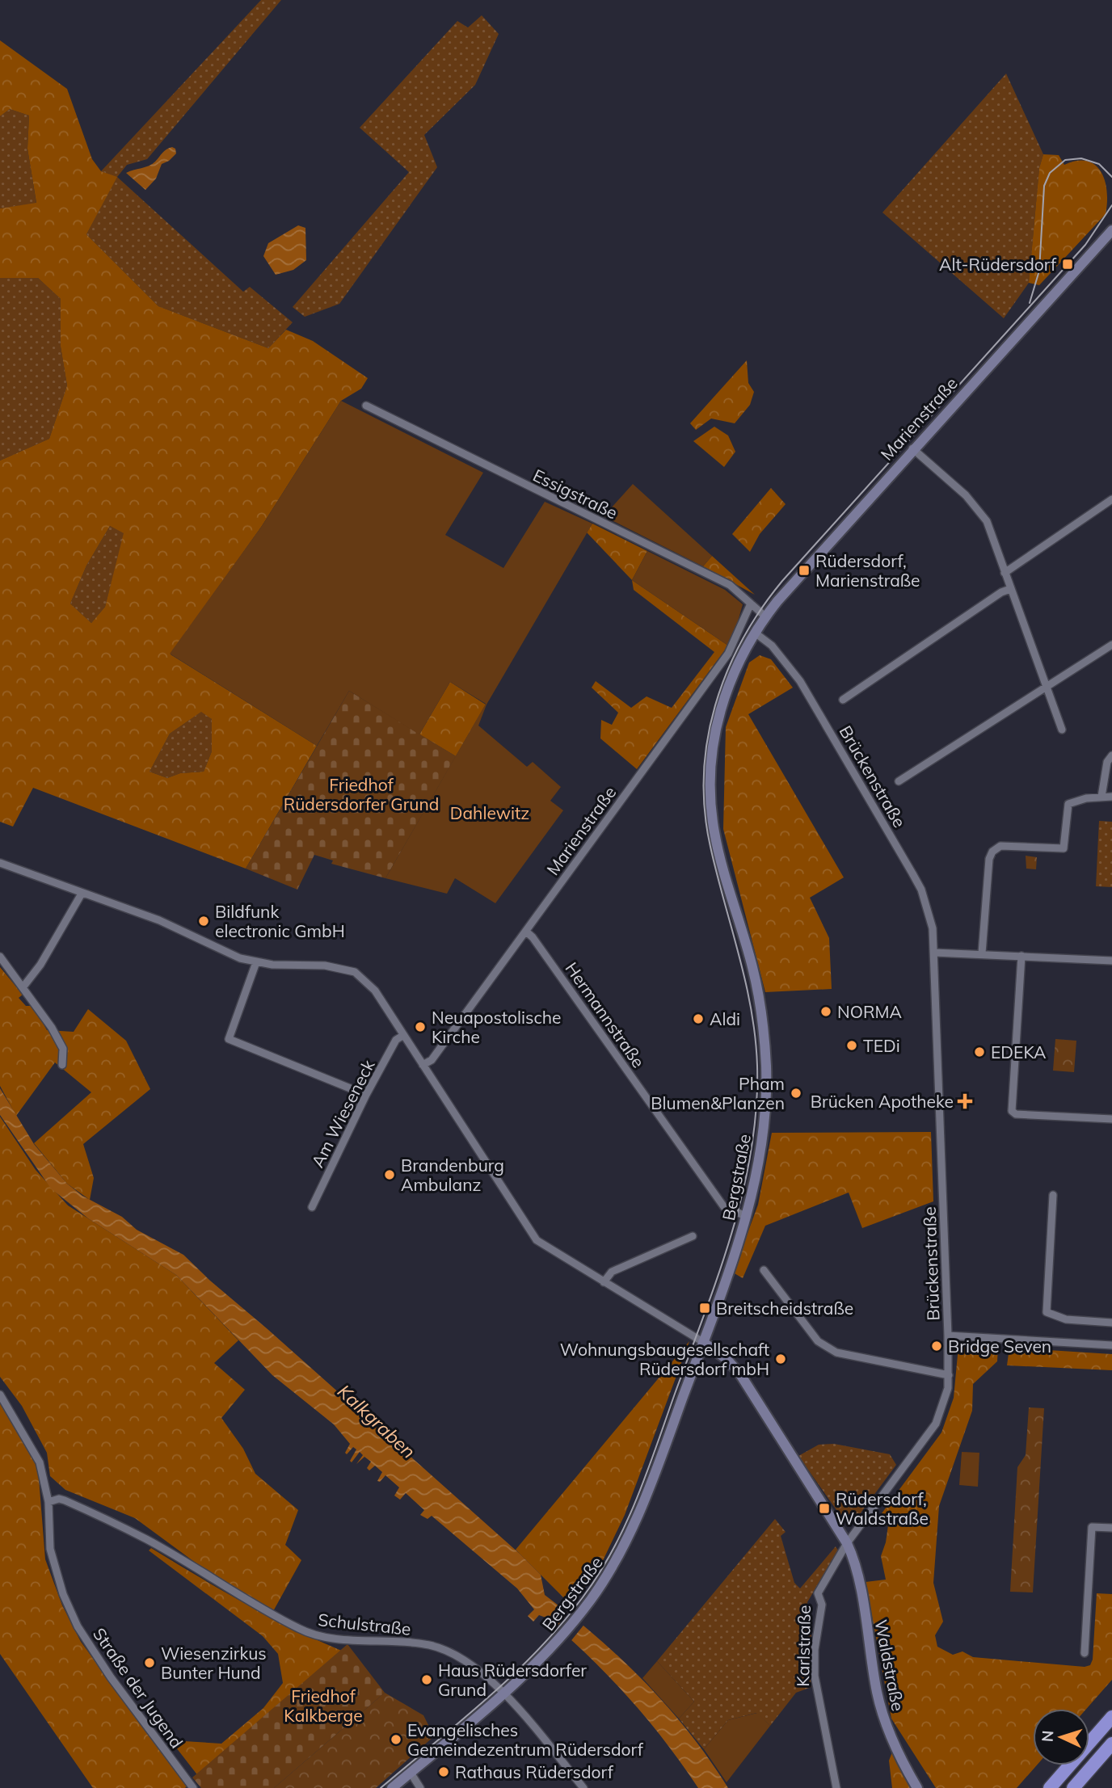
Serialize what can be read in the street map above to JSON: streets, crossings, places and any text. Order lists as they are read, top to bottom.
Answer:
{
  "streets": {
    "street": [
      "Marienstraße",
      "Essigstraße",
      "Brückenstraße",
      "Hermannstraße",
      "Am Wieseneck",
      "Bergstraße",
      "Schulstraße",
      "Karlstraße",
      "Waldstraße",
      "Straße der Jugend"
    ]
  },
  "crossings": [
    ["Marienstraße", "Essigstraße"],
    ["Marienstraße", "Brückenstraße"],
    ["Marienstraße", "Hermannstraße"],
    ["Marienstraße", "Bergstraße"],
    ["Brückenstraße", "Bergstraße"],
    ["Brückenstraße", "Karlstraße"],
    ["Brückenstraße", "Waldstraße"],
    ["Hermannstraße", "Bergstraße"],
    ["Bergstraße", "Schulstraße"],
    ["Bergstraße", "Waldstraße"],
    ["Schulstraße", "Straße der Jugend"],
    ["Karlstraße", "Waldstraße"]
  ],
  "water": ["Kalkgraben"],
  "parks": ["Friedhof Rüdersdorfer Grund", "Dahlewitz", "Friedhof Kalkberge"],
  "places": {
    "transit": [
      "Alt-Rüdersdorf",
      "Rüdersdorf, Marienstraße",
      "Breitscheidstraße",
      "Rüdersdorf, Waldstraße"
    ],
    "other": [
      "Bildfunk electronic GmbH",
      "NORMA",
      "Aldi",
      "Neuapostolische Kirche",
      "TEDi",
      "EDEKA",
      "Pham Blumen&Planzen",
      "Brandenburg Ambulanz",
      "Bridge Seven",
      "Wohnungsbaugesellschaft Rüdersdorf mbH",
      "Wiesenzirkus Bunter Hund",
      "Haus Rüdersdorfer Grund",
      "Evangelisches Gemeindezentrum Rüdersdorf",
      "Rathaus Rüdersdorf"
    ],
    "health": ["Brücken Apotheke"]
  },
  "north": "left"
}
